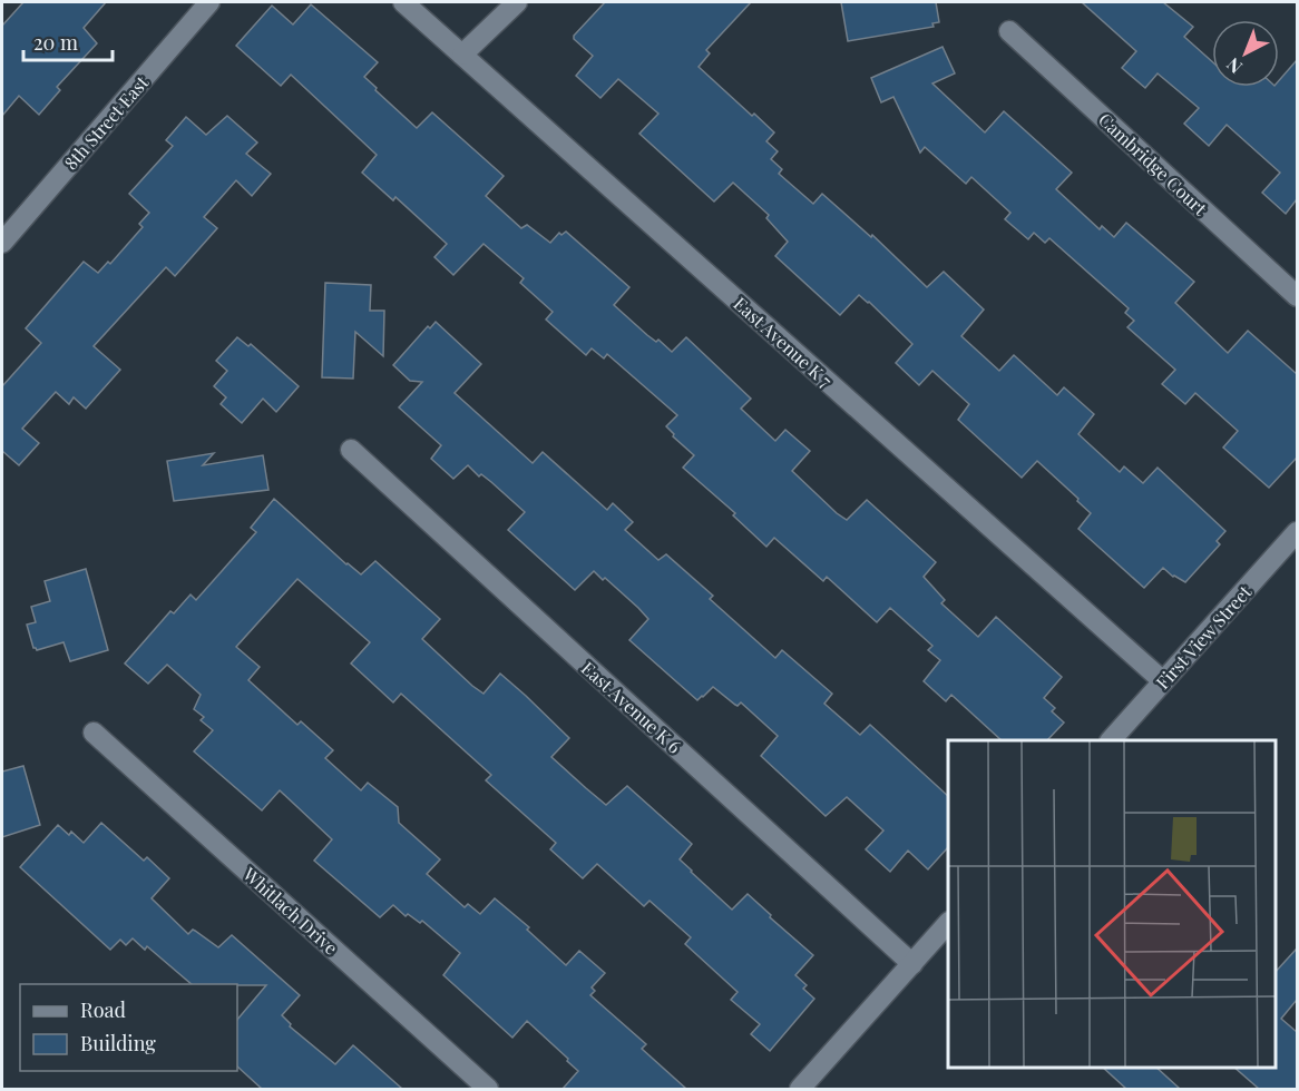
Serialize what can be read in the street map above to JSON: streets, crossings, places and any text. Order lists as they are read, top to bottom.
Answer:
{
  "streets": {
    "street": [
      "8th Street East",
      "Cambridge Court",
      "East Avenue K 7",
      "First View Street",
      "East Avenue K 6",
      "Whitlach Drive"
    ]
  },
  "crossings": [
    ["East Avenue K 7", "First View Street"]
  ],
  "legend": ["Road", "Building"],
  "scale_bar": "20 m",
  "north": "bottom left"
}
